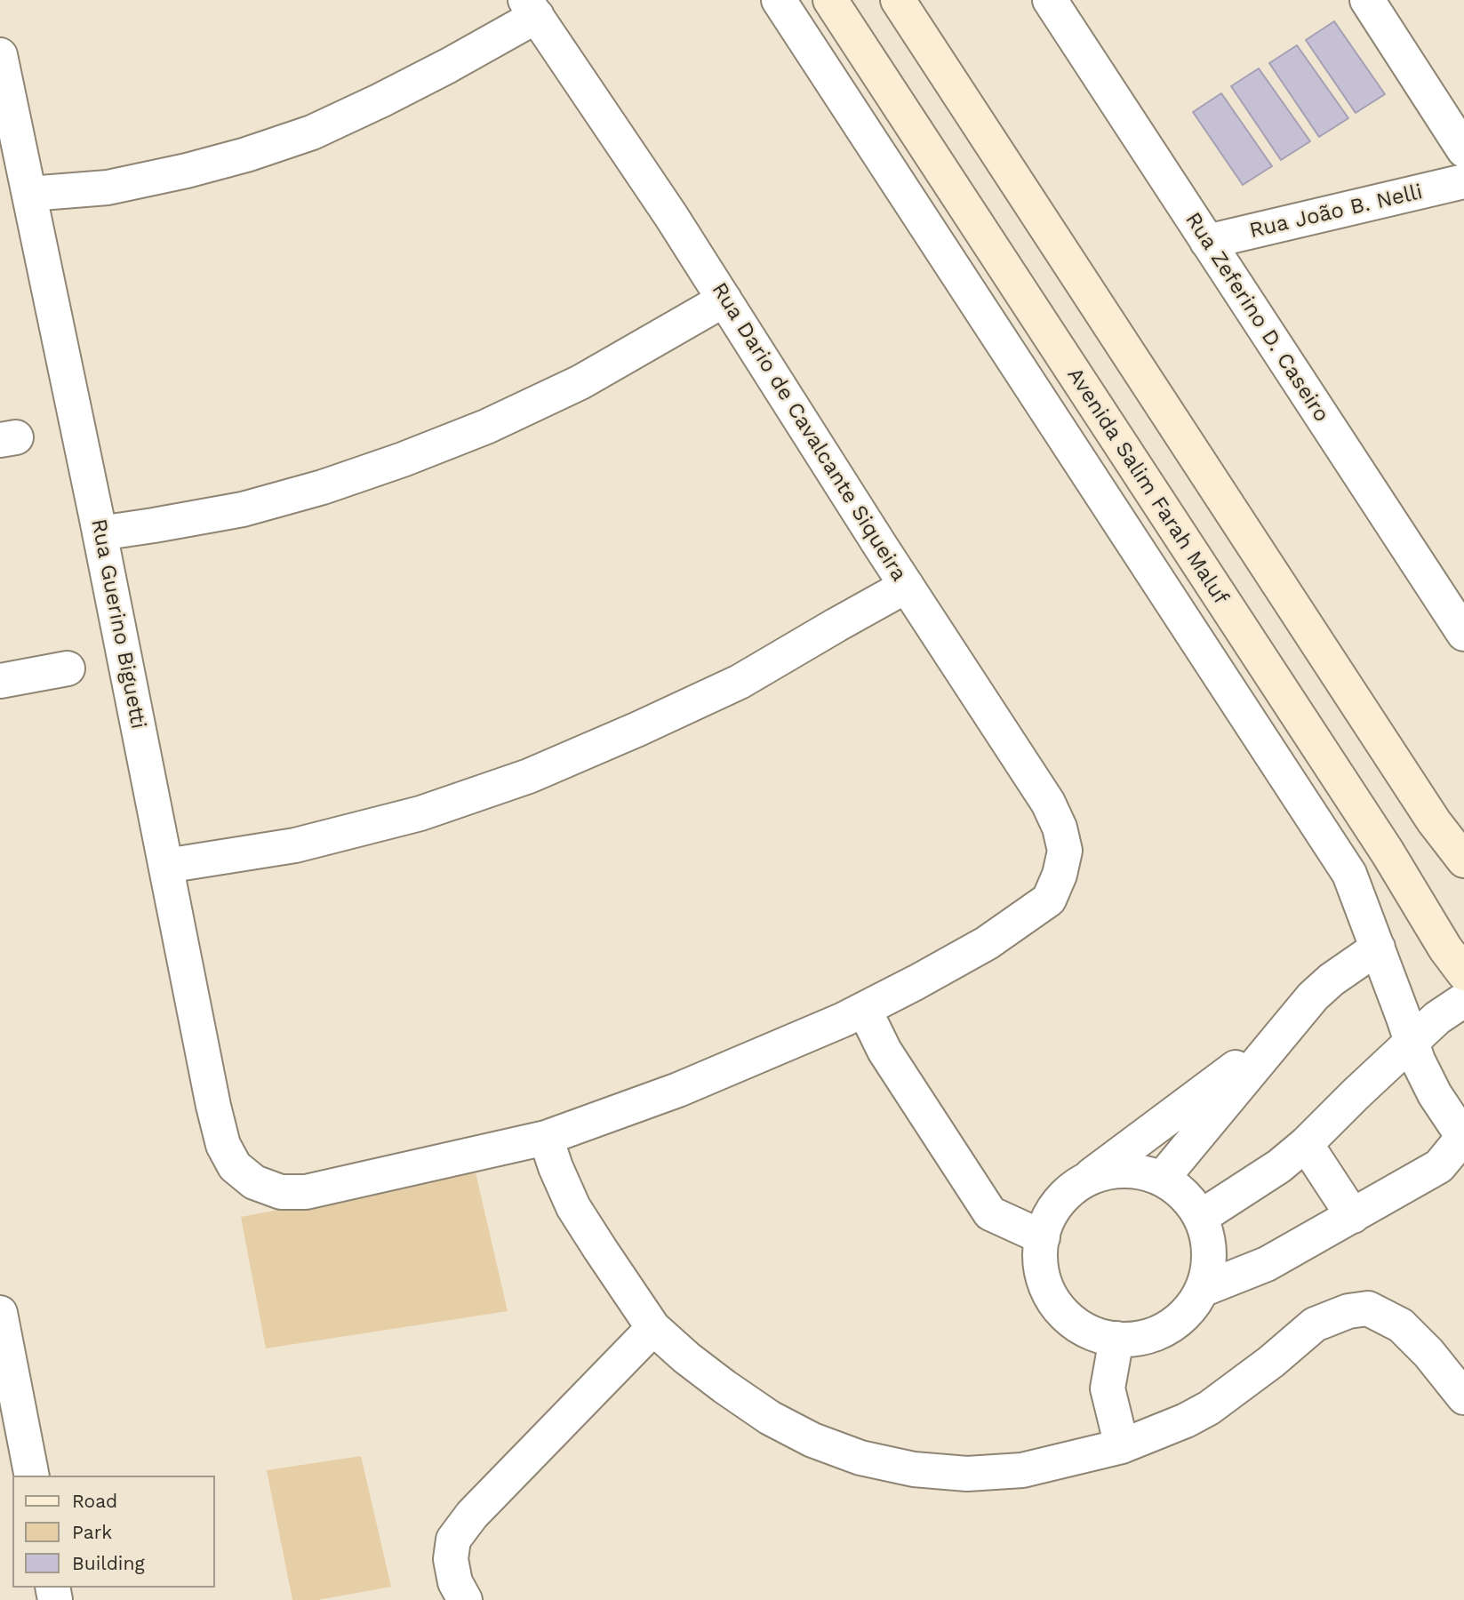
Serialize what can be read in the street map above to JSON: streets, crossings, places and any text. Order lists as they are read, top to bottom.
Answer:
{
  "streets": {
    "main road": ["Avenida Salim Farah Maluf"],
    "street": [
      "Rua João B. Nelli",
      "Rua Zeferino D. Caseiro",
      "Rua Dario de Cavalcante Siqueira",
      "Rua Guerino Biguetti"
    ]
  },
  "crossings": [
    ["Rua João B. Nelli", "Rua Zeferino D. Caseiro"],
    ["Rua Dario de Cavalcante Siqueira", "Rua Guerino Biguetti"]
  ],
  "legend": ["Road", "Park", "Building"]
}
